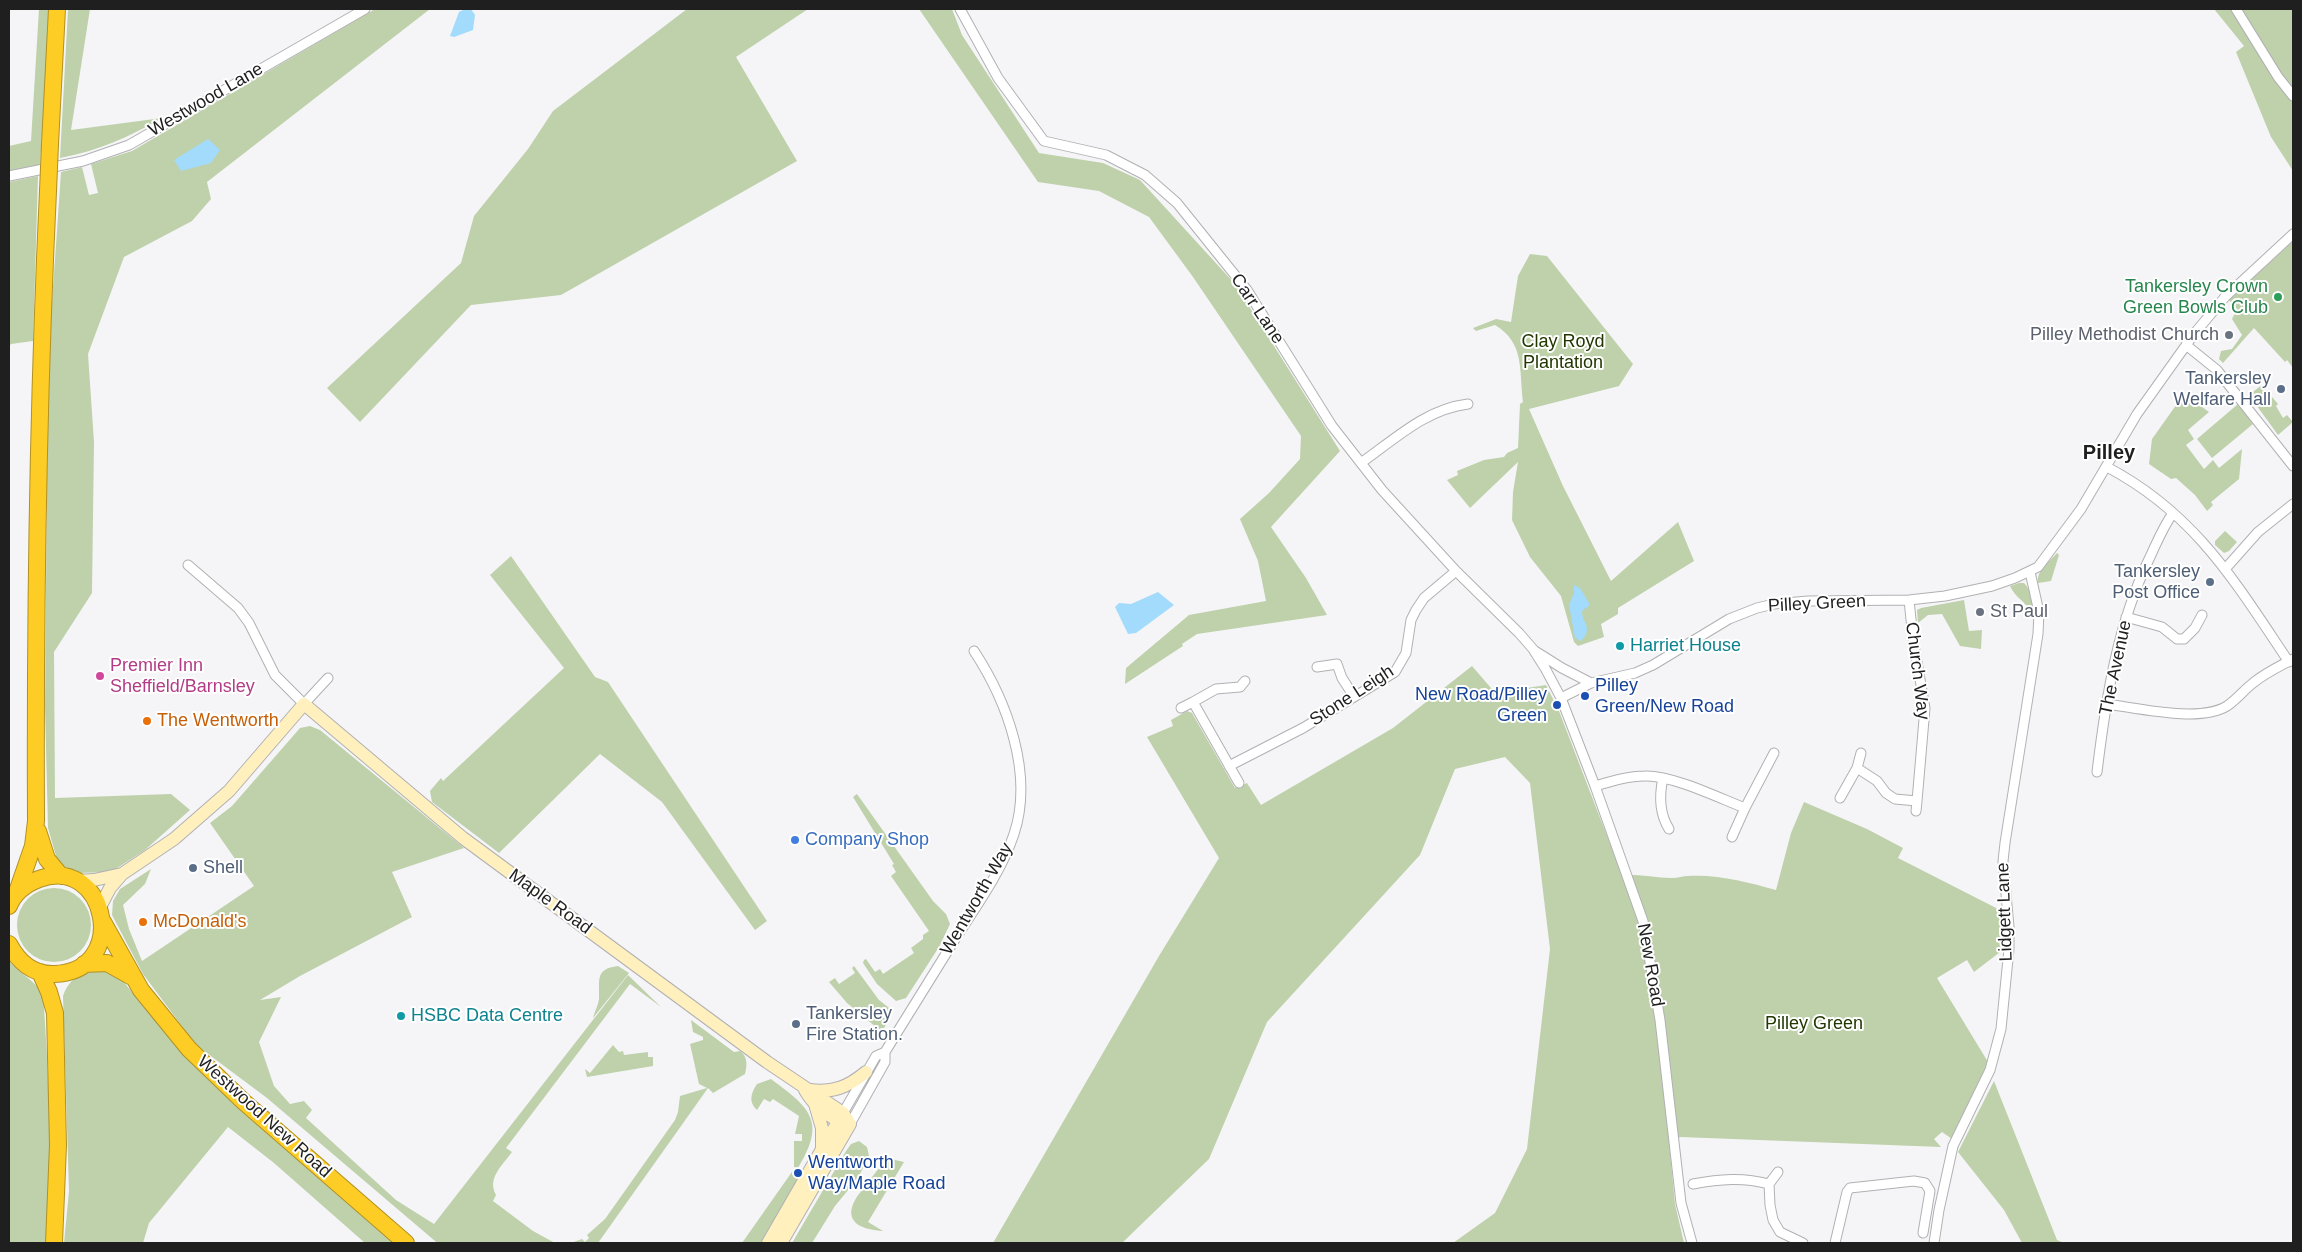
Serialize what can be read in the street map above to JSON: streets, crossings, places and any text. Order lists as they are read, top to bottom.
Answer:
{
  "streets": {
    "highway": ["Westwood New Road"],
    "street": [
      "Westwood Lane",
      "Carr Lane",
      "Pilley Green",
      "The Avenue",
      "Church Way",
      "Stone Leigh",
      "Wentworth Way",
      "Maple Road",
      "Lidgett Lane",
      "New Road"
    ]
  },
  "crossings": [
    ["Carr Lane", "Pilley Green"],
    ["Carr Lane", "Stone Leigh"],
    ["Carr Lane", "New Road"],
    ["Pilley Green", "Church Way"],
    ["Pilley Green", "Lidgett Lane"],
    ["Pilley Green", "New Road"],
    ["Wentworth Way", "Maple Road"]
  ],
  "districts": ["Pilley"],
  "parks": ["Clay Royd Plantation", "Pilley Green"],
  "places": [
    "Tankersley Crown Green Bowls Club",
    "Pilley Methodist Church",
    "Tankersley Welfare Hall",
    "Tankersley Post Office",
    "St Paul",
    "Harriet House",
    "Premier Inn Sheffield/Barnsley",
    "Pilley Green/New Road",
    "New Road/Pilley Green",
    "The Wentworth",
    "Company Shop",
    "Shell",
    "McDonald's",
    "HSBC Data Centre",
    "Tankersley Fire Station.",
    "Wentworth Way/Maple Road"
  ]
}
